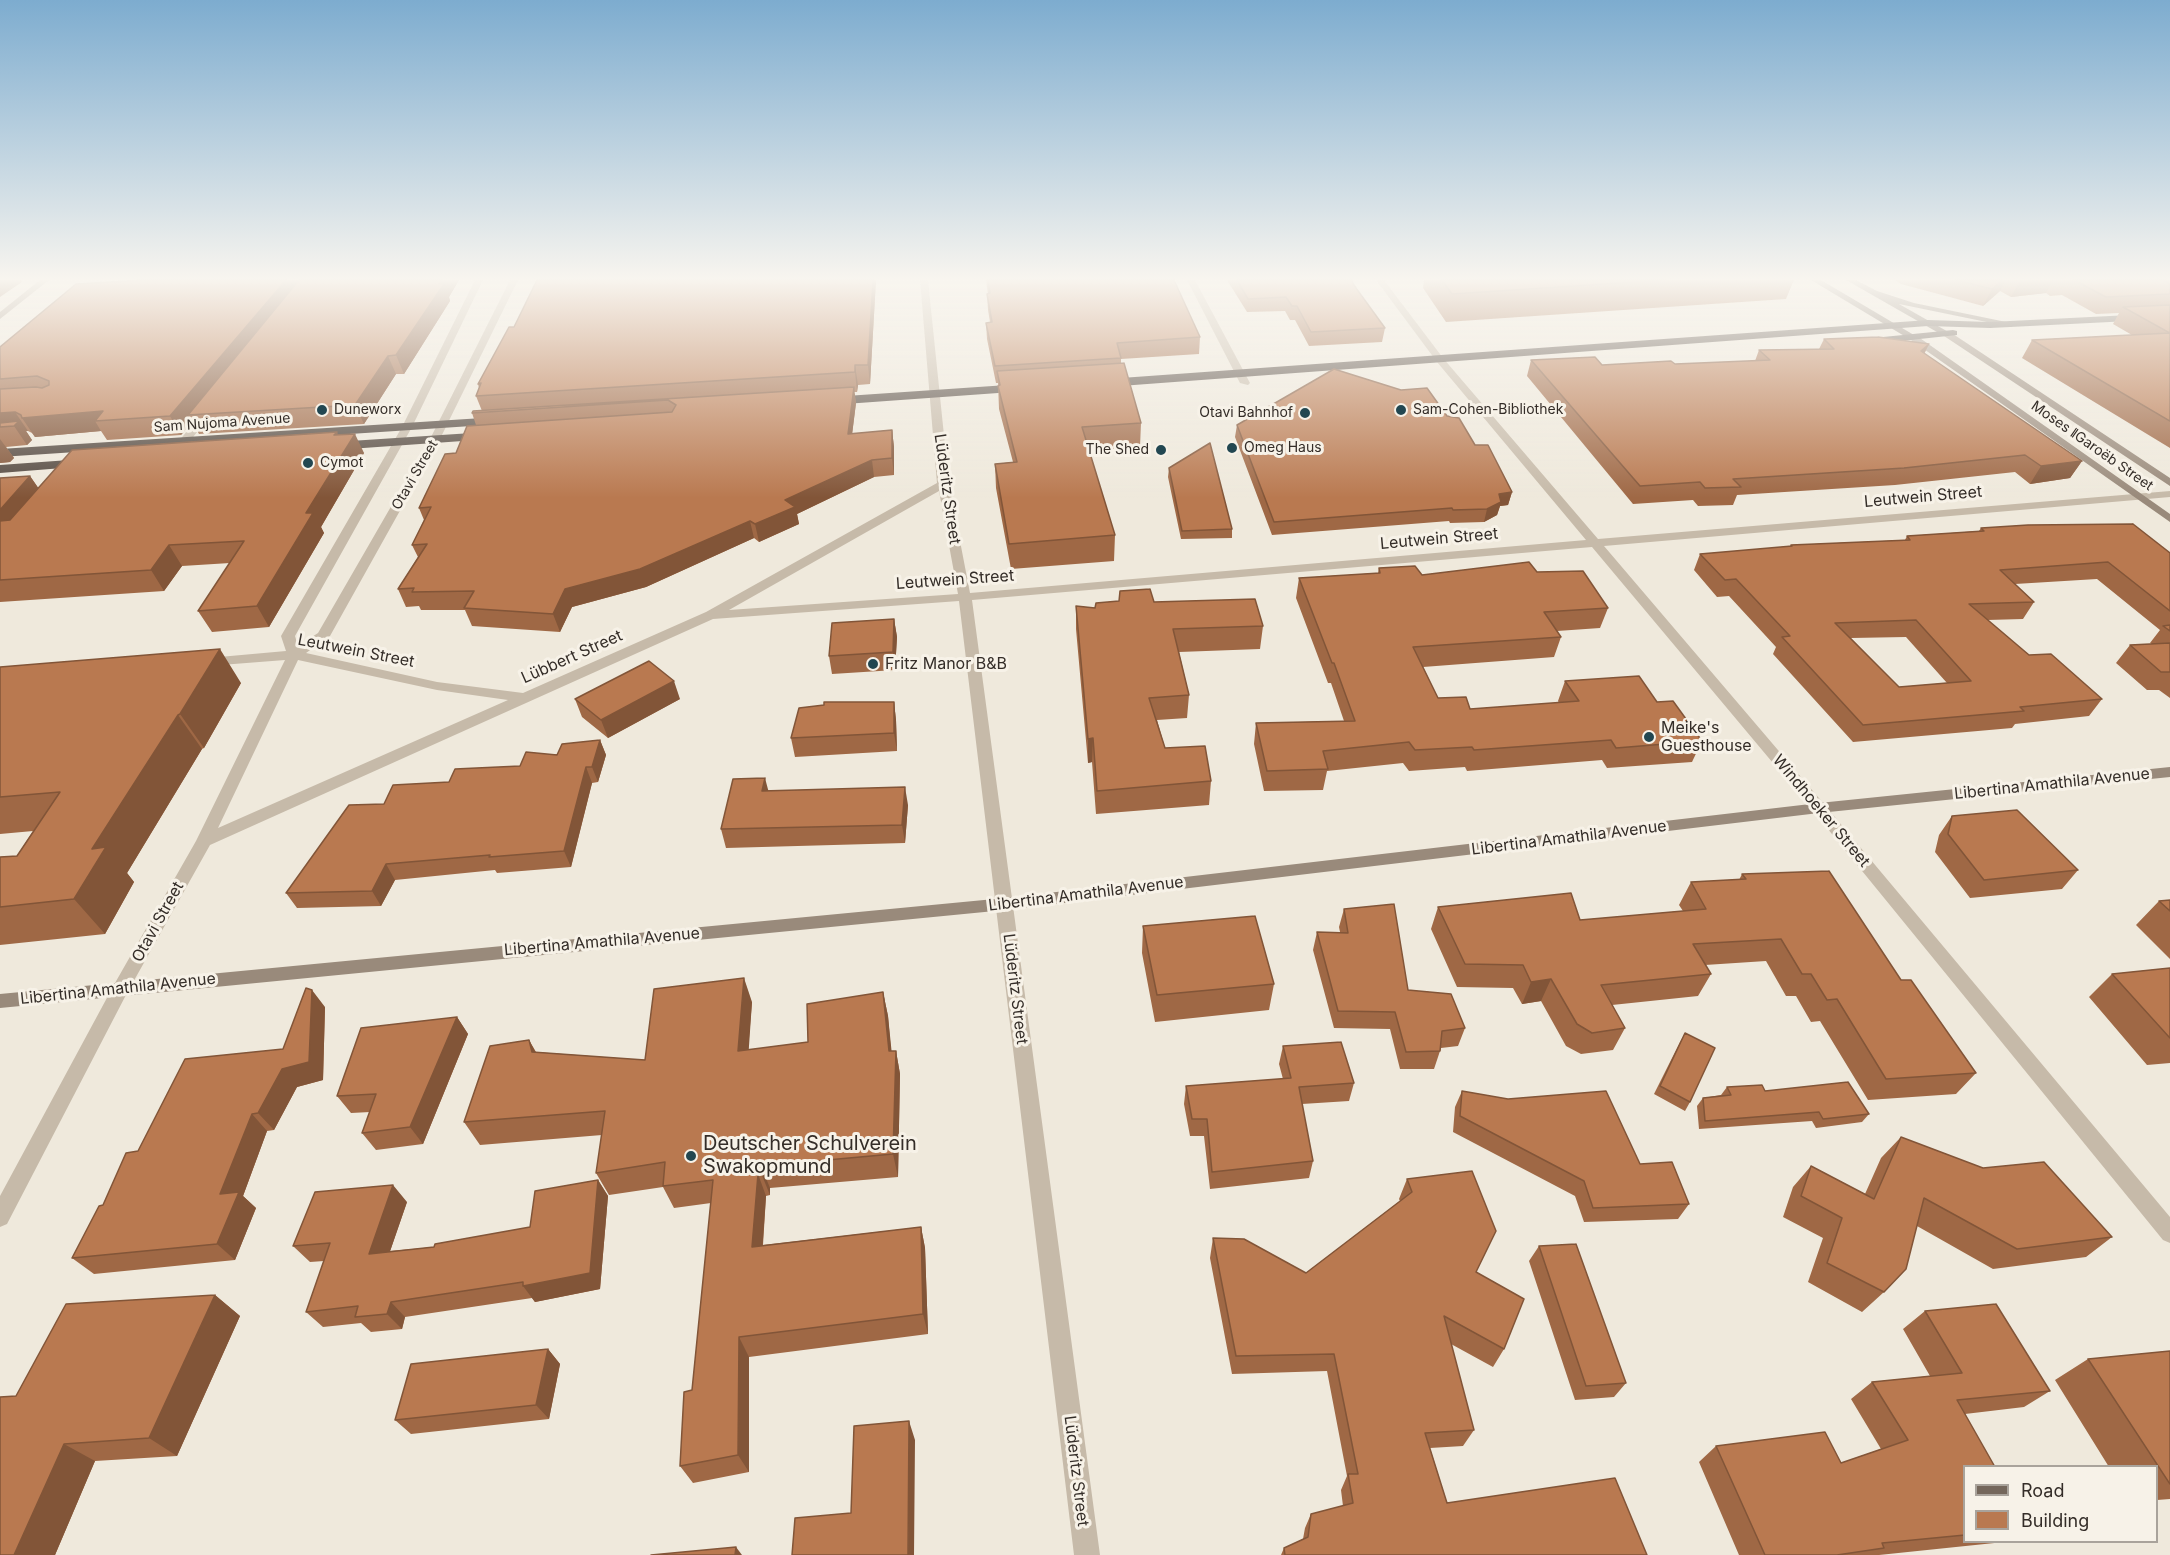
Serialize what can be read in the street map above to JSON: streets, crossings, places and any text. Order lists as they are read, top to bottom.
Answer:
{
  "streets": {
    "highway": ["Sam Nujoma Avenue"],
    "street": [
      "Moses ǁGaroëb Street",
      "Otavi Street",
      "Lüderitz Street",
      "Leutwein Street",
      "Lübbert Street",
      "Libertina Amathila Avenue",
      "Windhoeker Street"
    ]
  },
  "crossings": [
    ["Sam Nujoma Avenue", "Otavi Street"],
    ["Moses ǁGaroëb Street", "Leutwein Street"],
    ["Otavi Street", "Leutwein Street"],
    ["Otavi Street", "Lübbert Street"],
    ["Otavi Street", "Libertina Amathila Avenue"],
    ["Lüderitz Street", "Leutwein Street"],
    ["Lüderitz Street", "Lübbert Street"],
    ["Lüderitz Street", "Libertina Amathila Avenue"],
    ["Leutwein Street", "Lübbert Street"],
    ["Leutwein Street", "Windhoeker Street"],
    ["Libertina Amathila Avenue", "Windhoeker Street"]
  ],
  "places": [
    "Duneworx",
    "Sam-Cohen-Bibliothek",
    "Otavi Bahnhof",
    "Omeg Haus",
    "The Shed",
    "Cymot",
    "Fritz Manor B&B",
    "Meike's Guesthouse",
    "Deutscher Schulverein Swakopmund"
  ],
  "legend": ["Road", "Building"]
}
